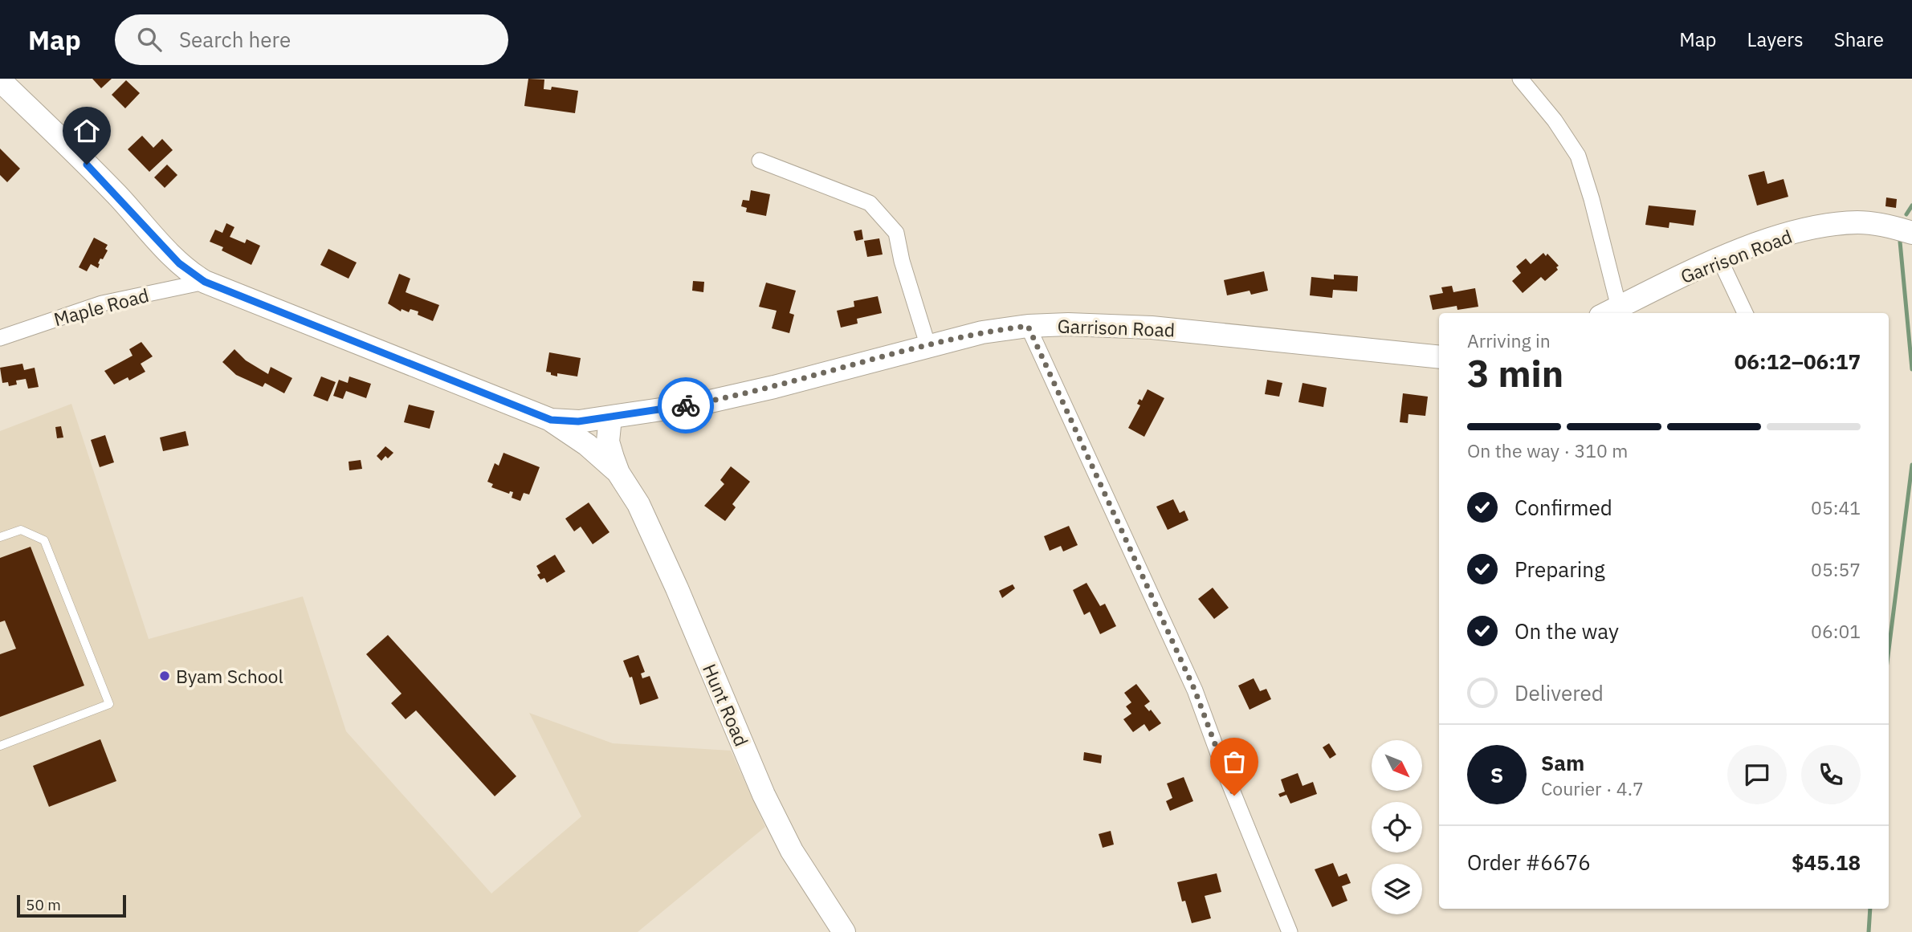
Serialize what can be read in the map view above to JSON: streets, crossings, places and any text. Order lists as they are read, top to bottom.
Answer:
{
  "streets": {
    "street": ["Garrison Road", "Maple Road", "Hunt Road"]
  },
  "crossings": [
    ["Garrison Road", "Maple Road"],
    ["Garrison Road", "Hunt Road"]
  ],
  "places": ["Byam School"],
  "scale_bar": "50 m",
  "north": "bottom right",
  "page": {
    "header": "Map",
    "search": "Search here",
    "nav": ["Map", "Layers", "Share"],
    "heading": ["3 min", "Arriving in", "06:12–06:17"],
    "panel": [
      "Sam",
      "Courier · 4.7",
      "Order #6676",
      "$45.18"
    ],
    "bar": "On the way · 310 m",
    "list": [
      ["Confirmed", "05:41"],
      ["Preparing", "05:57"],
      ["On the way", "06:01"],
      "Delivered"
    ],
    "round": "S",
    "scale": "50 m"
  }
}
